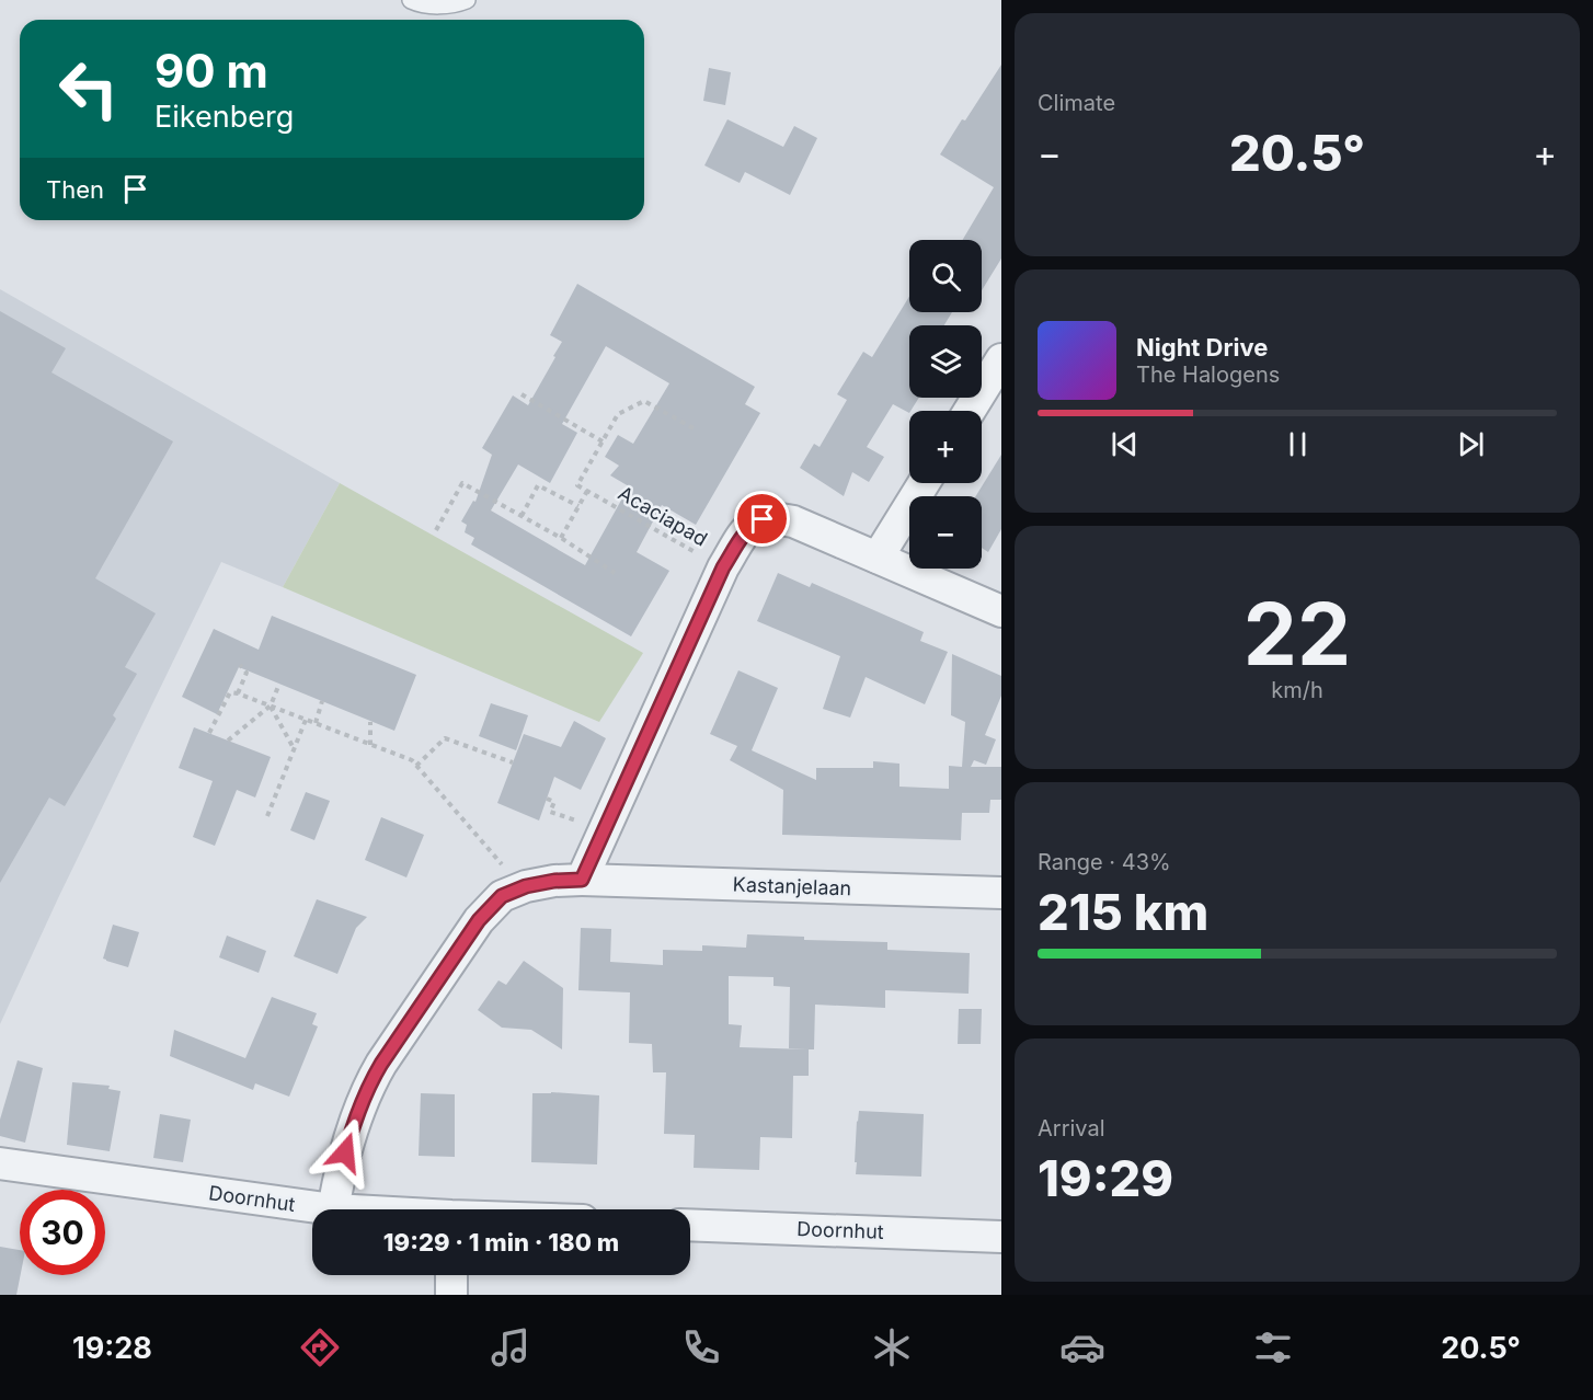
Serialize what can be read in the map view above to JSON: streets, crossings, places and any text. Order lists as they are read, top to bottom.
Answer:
{
  "streets": {
    "street": ["Kastanjelaan", "Doornhut"],
    "path": ["Acaciapad"]
  },
  "crossings": [
    ["Kastanjelaan", "Doornhut"]
  ],
  "page": {
    "tile": [
      "Climate",
      ["22", "km/h"],
      ["Range · 43%", "215 km"],
      ["Arrival", "19:29"]
    ],
    "turn": ["90 m", "Eikenberg"],
    "heat": ["−", "20.5°", "+"],
    "then": "Then",
    "map_buttons": ["+", "−"],
    "song": ["Night Drive", "The Halogens"],
    "limit": "30",
    "trip": "19:29 · 1 min · 180 m",
    "tabs": ["19:28", "20.5°"]
  }
}
